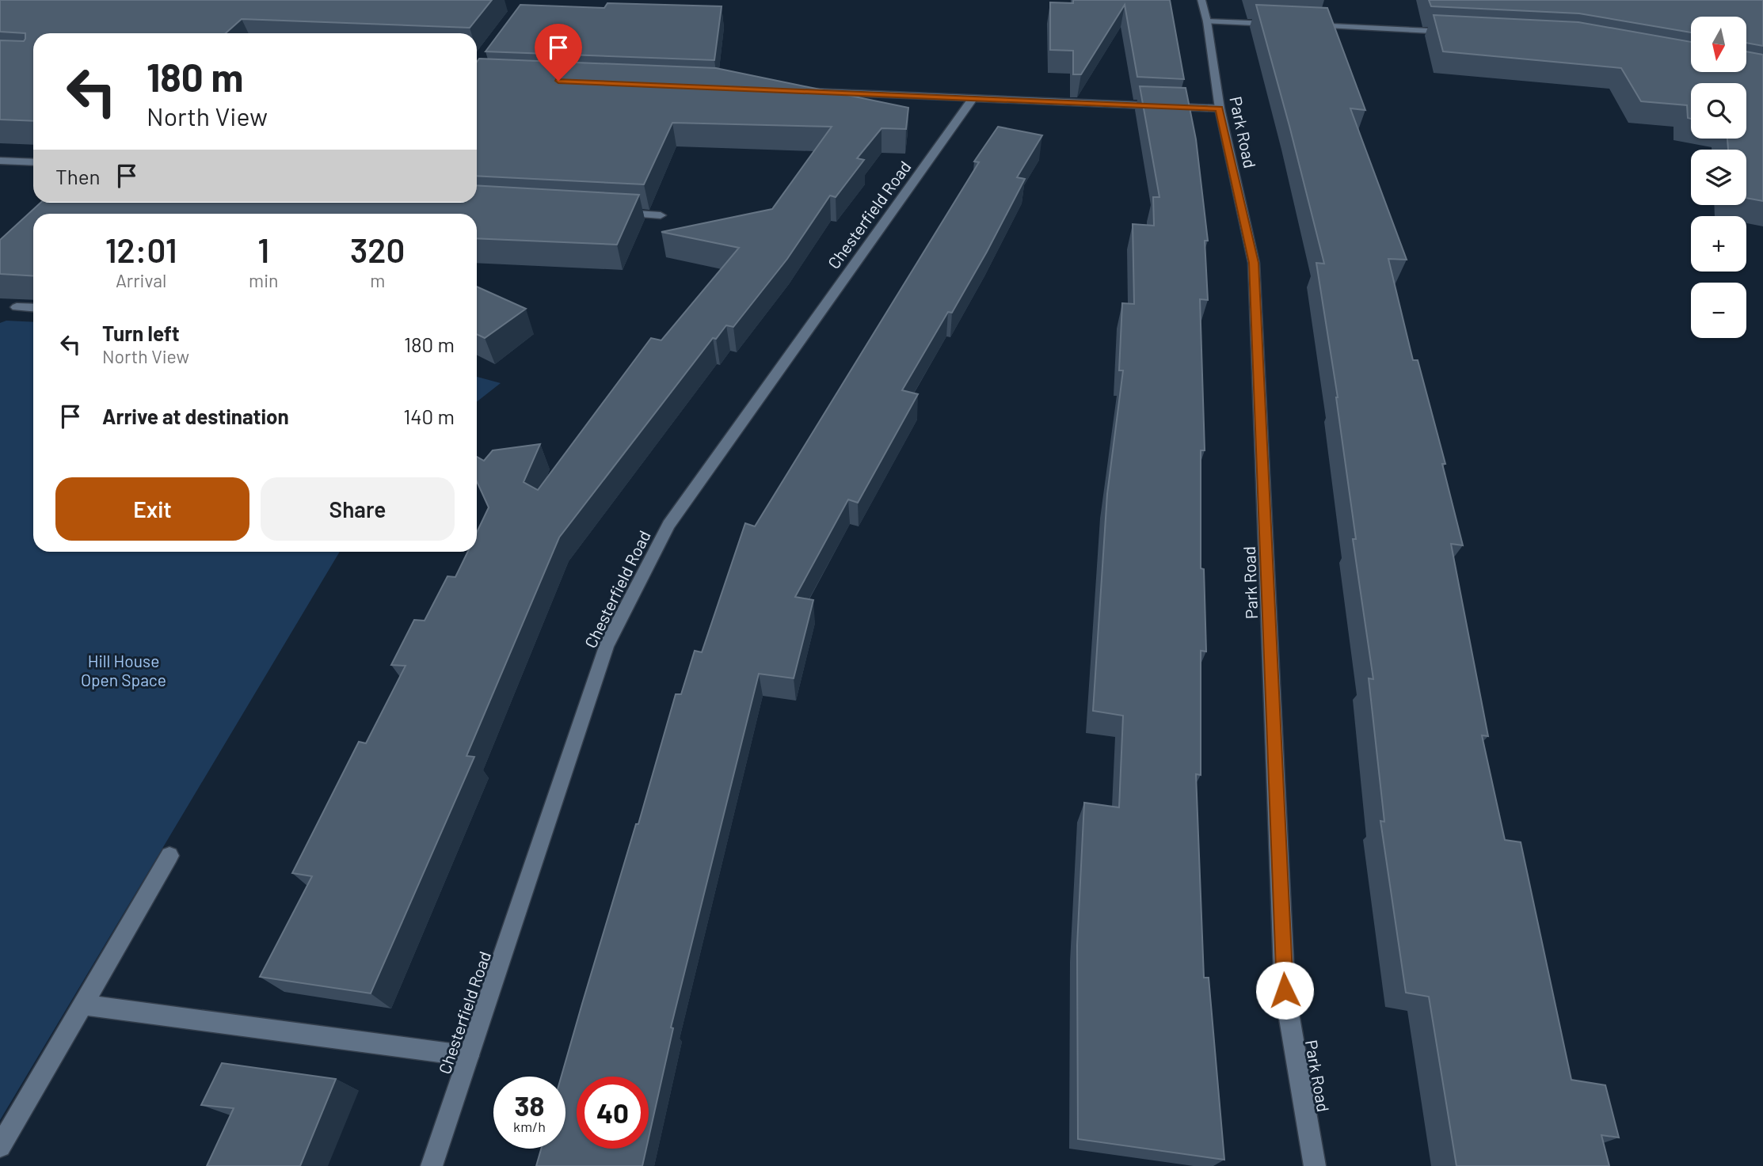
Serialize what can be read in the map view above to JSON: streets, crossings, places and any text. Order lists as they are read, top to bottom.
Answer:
{
  "streets": {
    "street": ["Park Road", "Chesterfield Road"]
  },
  "parks": ["Hill House Open Space"],
  "north": "bottom",
  "page": {
    "map_buttons": ["+", "−"],
    "turn": ["180 m", "North View"],
    "then": "Then",
    "eta": [
      "12:01",
      "Arrival",
      "1",
      "min",
      "320",
      "m"
    ],
    "list": [
      {
        "name": "Turn left",
        "note": "North View",
        "value": "180 m"
      },
      {
        "name": "Arrive at destination",
        "value": "140 m"
      }
    ],
    "buttons": ["Exit", "Share"],
    "speed": "38 km/h",
    "limit": "40"
  }
}
